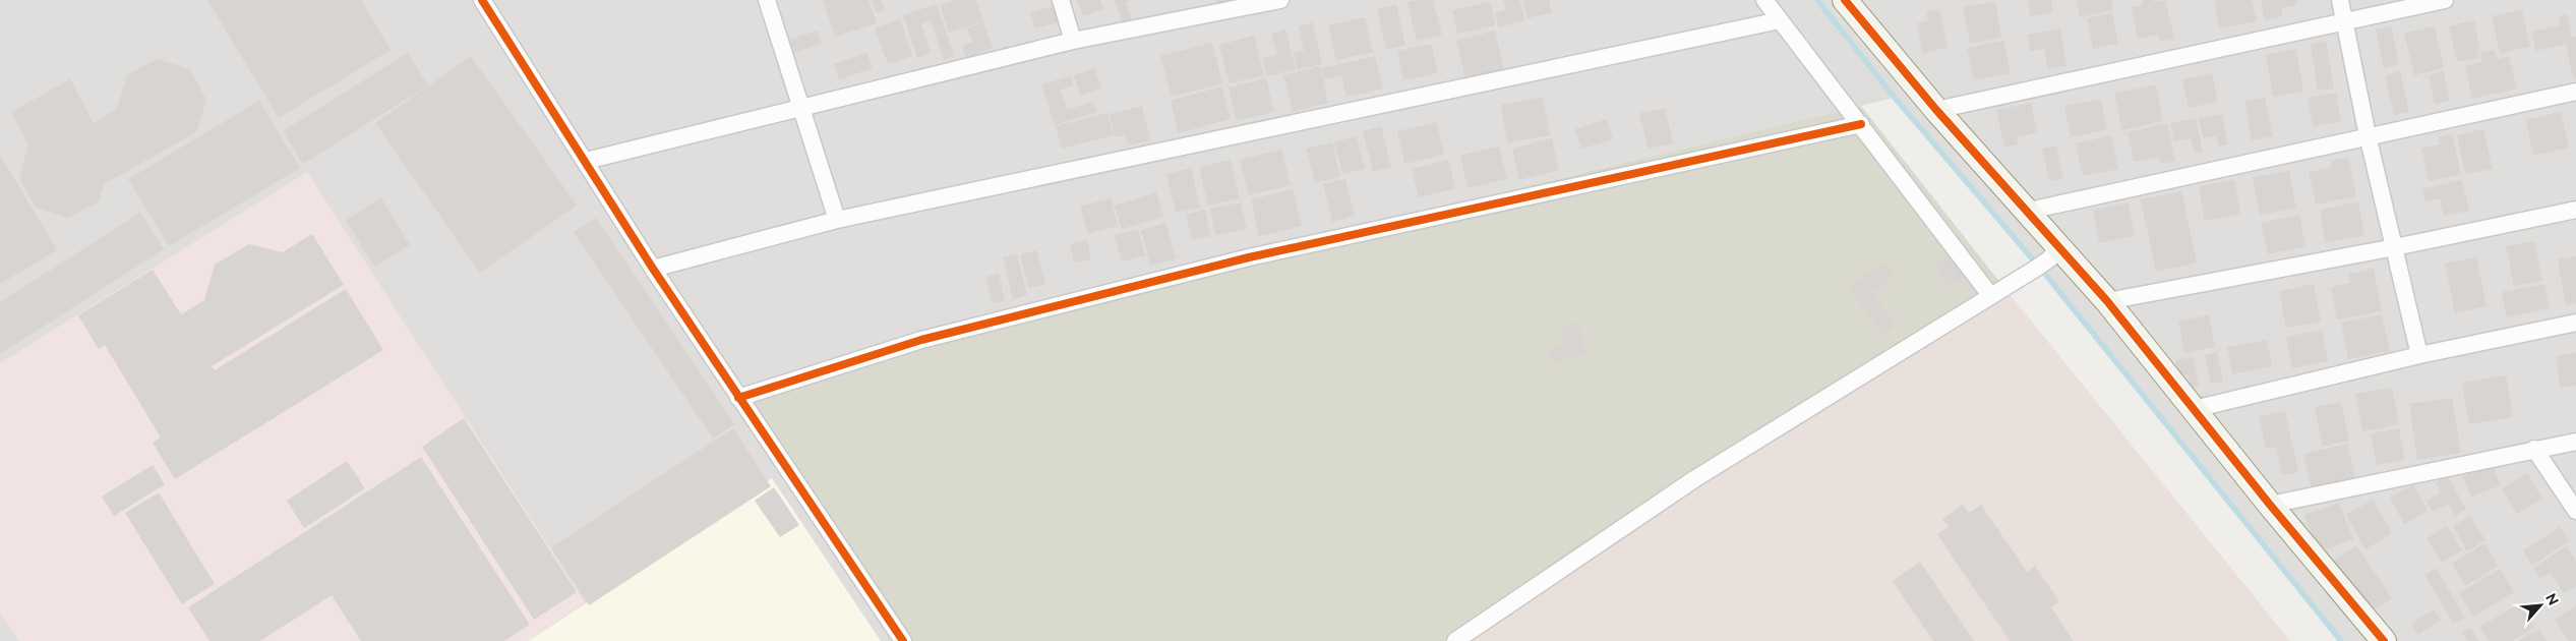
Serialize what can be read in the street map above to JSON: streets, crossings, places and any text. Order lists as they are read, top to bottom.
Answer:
{
  "north": "top right"
}
